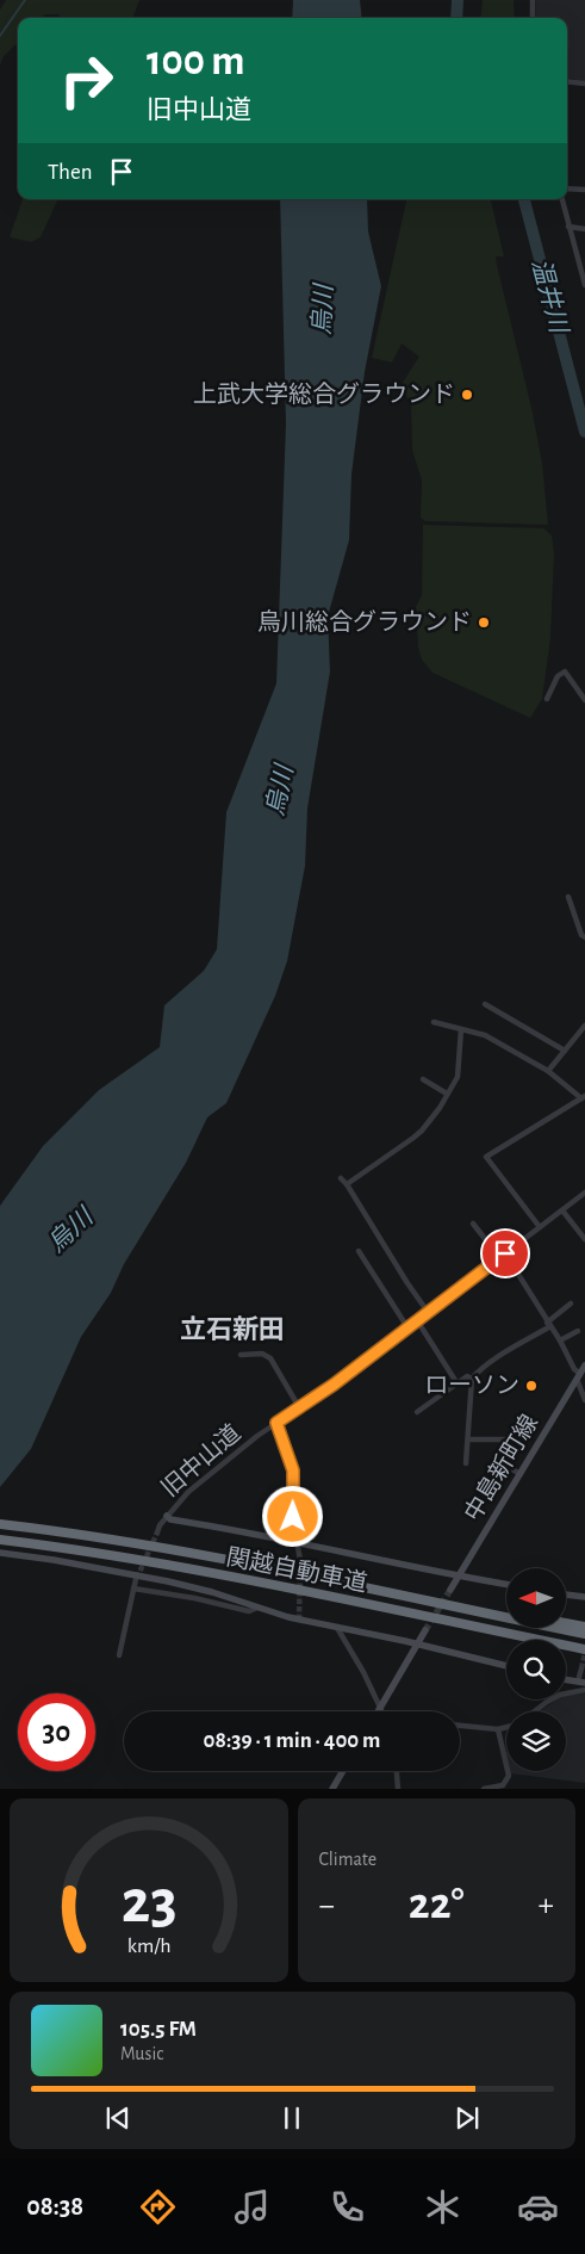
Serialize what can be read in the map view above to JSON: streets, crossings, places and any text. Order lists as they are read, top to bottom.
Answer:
{
  "streets": {
    "highway": ["関越自動車道"],
    "street": ["旧中山道", "中島新町線"]
  },
  "districts": ["立石新田"],
  "water": ["温井川", "烏川"],
  "places": ["上武大学総合グラウンド", "烏川総合グラウンド", "ローソン"],
  "north": "left",
  "page": {
    "turn": ["100 m", "旧中山道"],
    "then": "Then",
    "limit": "30",
    "trip": "08:39 · 1 min · 400 m",
    "tile": "Climate",
    "heat": ["−", "22°", "+"],
    "song": ["105.5 FM", "Music"],
    "tabs": "08:38",
    "gauge": ["23", "km/h"]
  }
}
